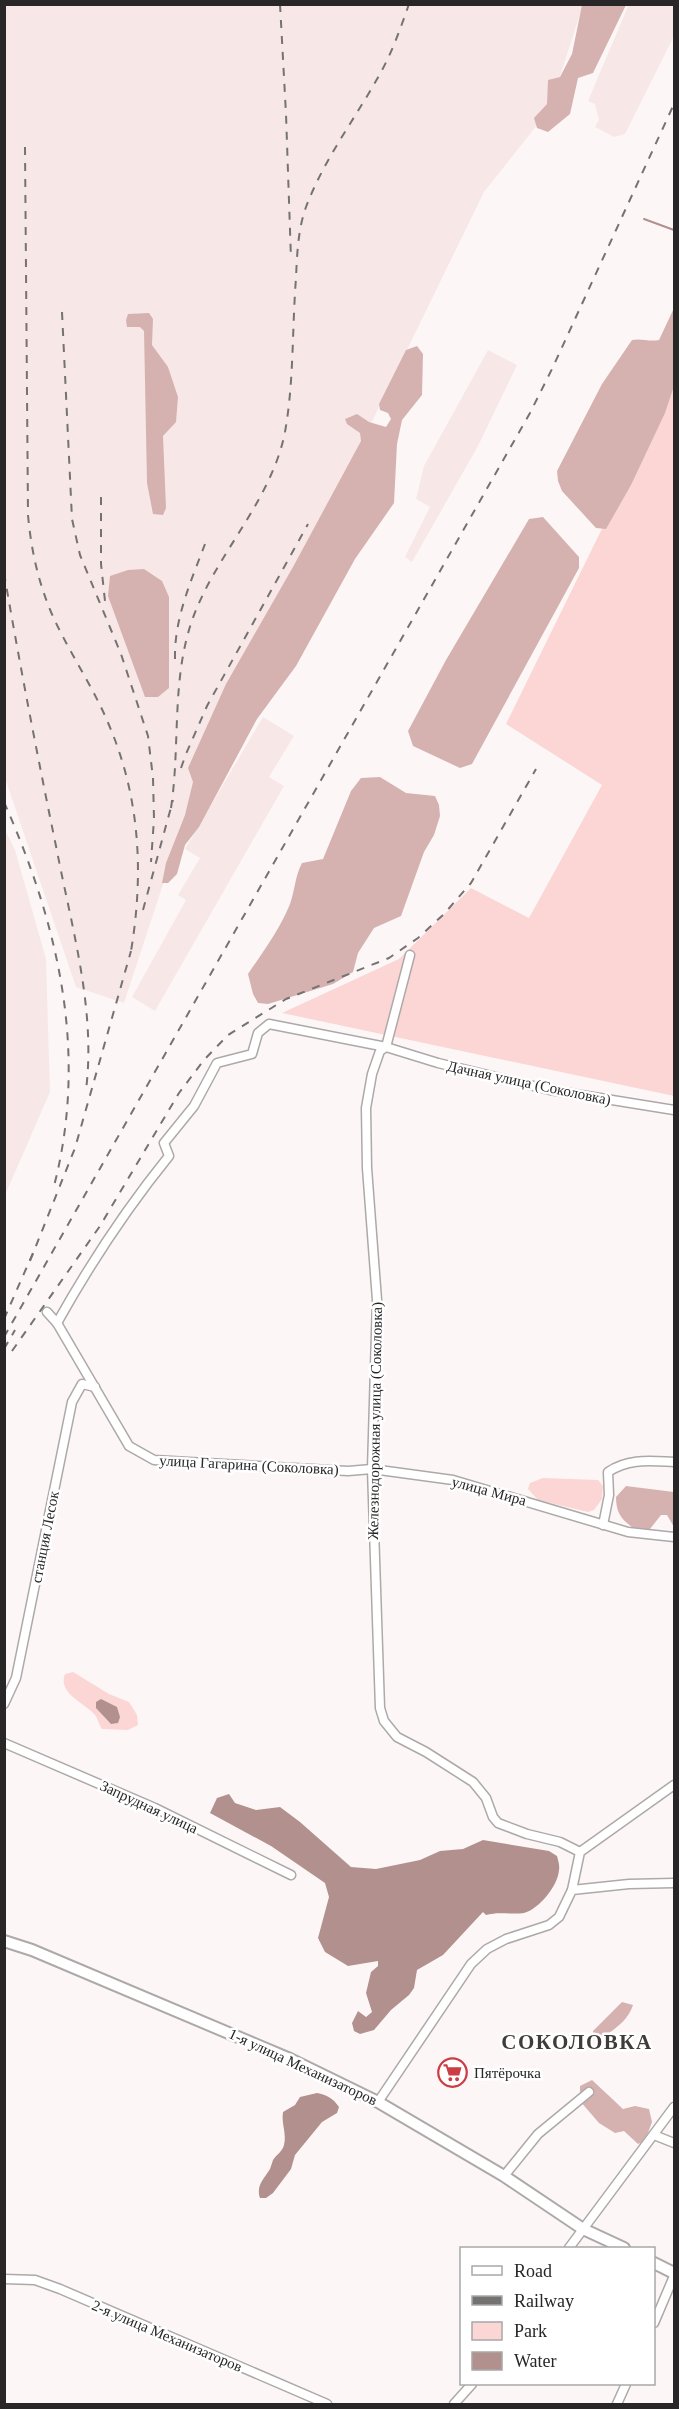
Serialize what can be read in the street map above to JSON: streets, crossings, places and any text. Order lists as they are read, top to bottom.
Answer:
{
  "streets": {
    "street": [
      "Дачная улица (Соколовка)",
      "Железнодорожная улица (Соколовка)",
      "улица Гагарина (Соколовка)",
      "улица Мира",
      "станция Лесок",
      "Запрудная улица",
      "1-я улица Механизаторов",
      "2-я улица Механизаторов"
    ]
  },
  "crossings": [
    ["Дачная улица (Соколовка)", "Железнодорожная улица (Соколовка)"],
    ["Железнодорожная улица (Соколовка)", "улица Гагарина (Соколовка)"],
    ["Железнодорожная улица (Соколовка)", "улица Мира"],
    ["улица Гагарина (Соколовка)", "улица Мира"],
    ["улица Гагарина (Соколовка)", "станция Лесок"]
  ],
  "districts": ["СОКОЛОВКА"],
  "places": {
    "supermarket": ["Пятёрочка"]
  },
  "legend": [
    "Road",
    "Railway",
    "Park",
    "Water"
  ]
}
